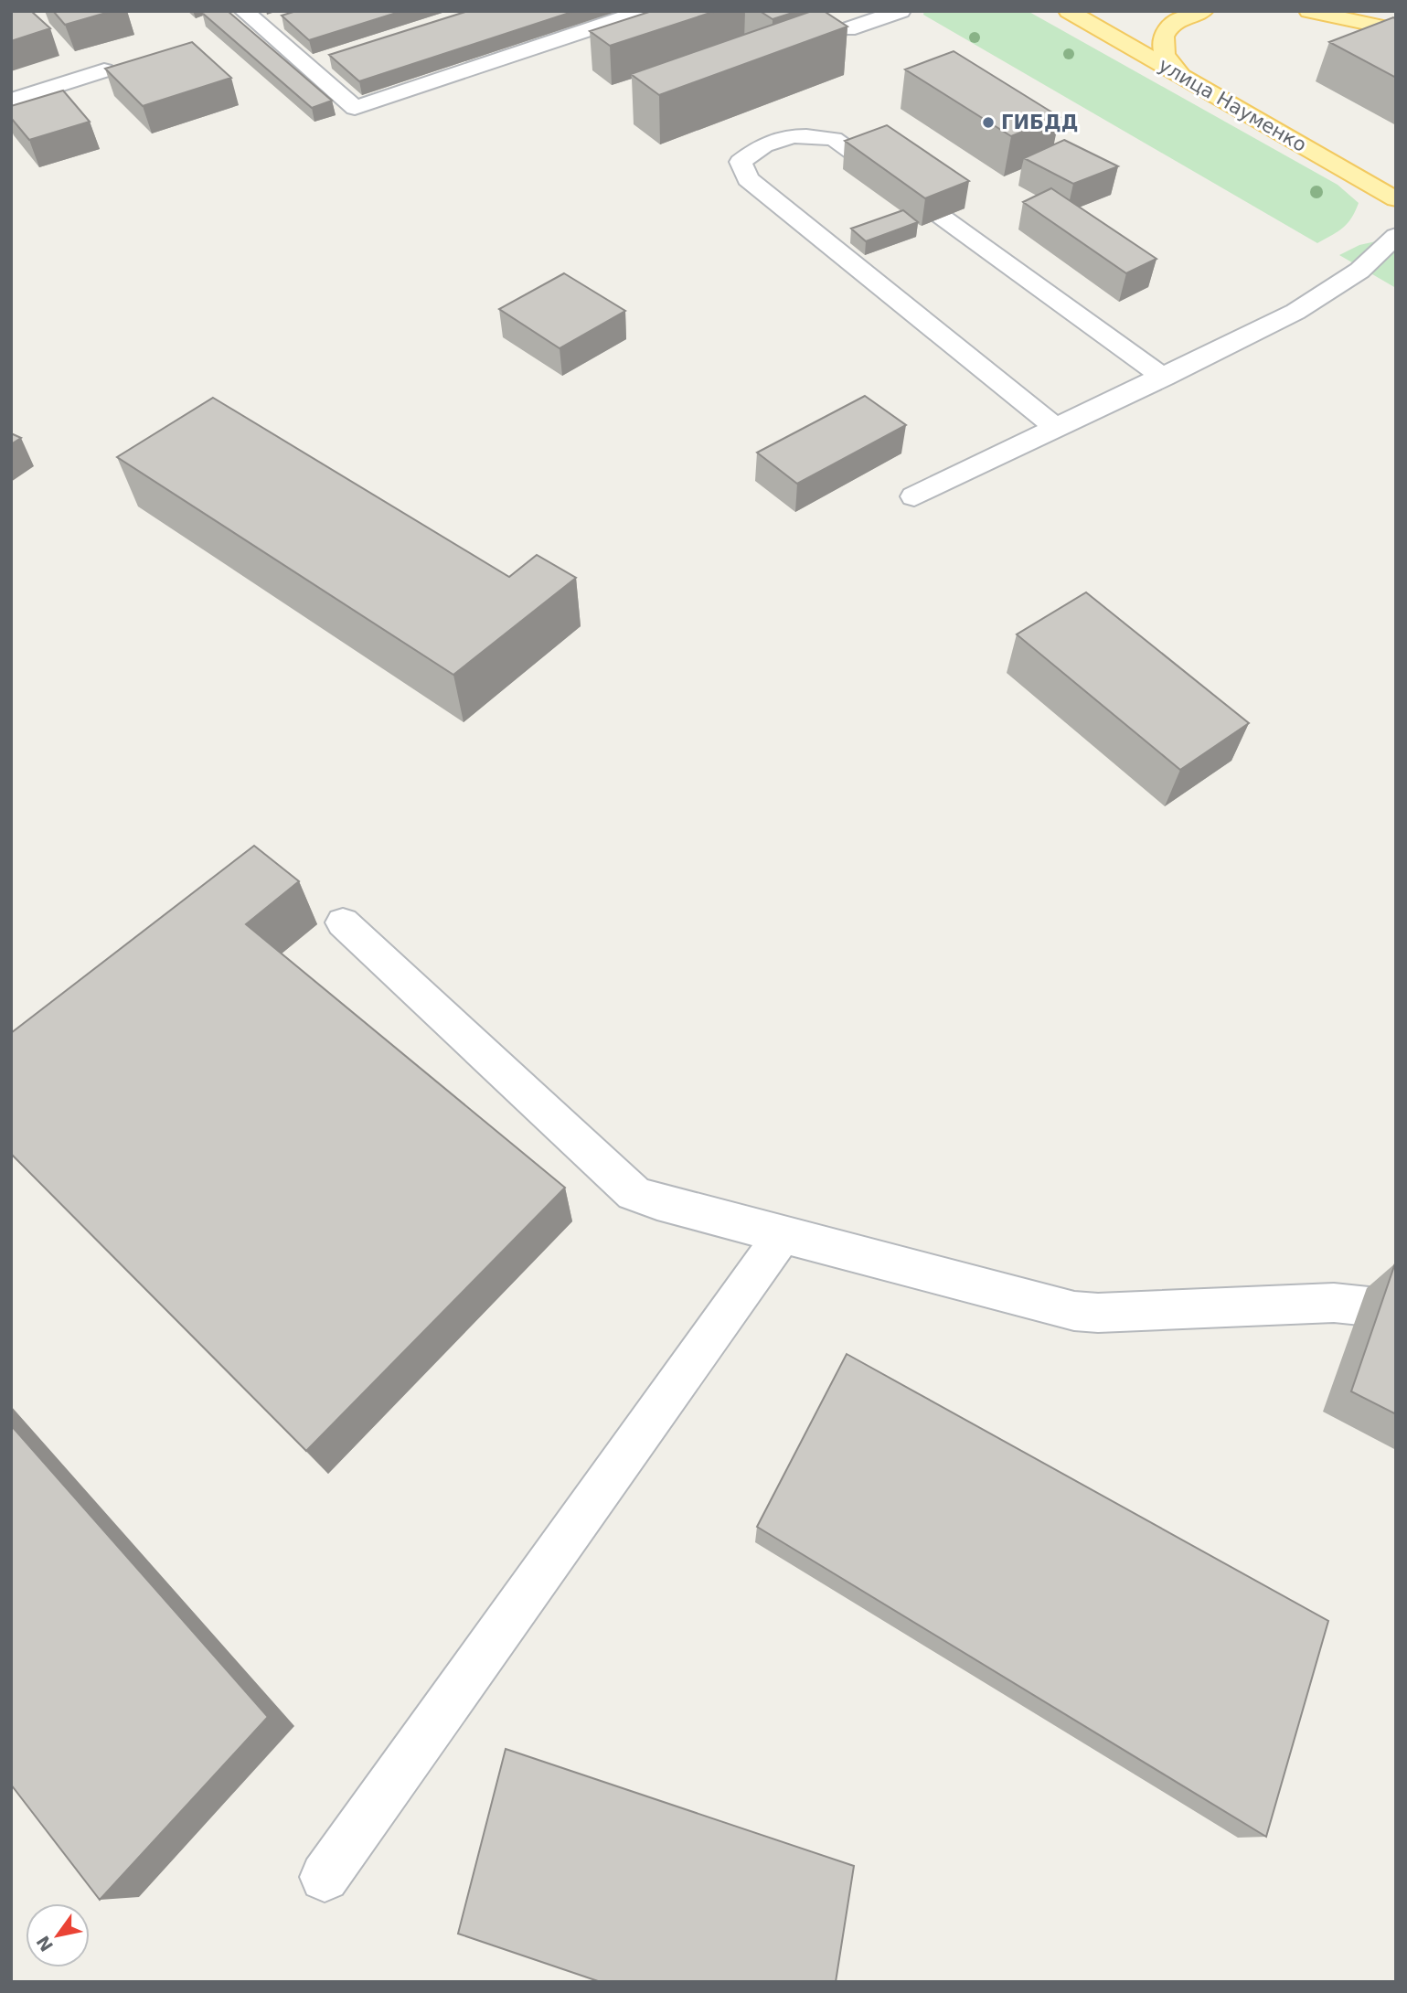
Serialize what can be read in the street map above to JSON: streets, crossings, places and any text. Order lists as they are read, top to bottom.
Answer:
{
  "streets": {
    "main road": ["улица Науменко"]
  },
  "places": ["ГИБДД"],
  "north": "bottom left"
}
